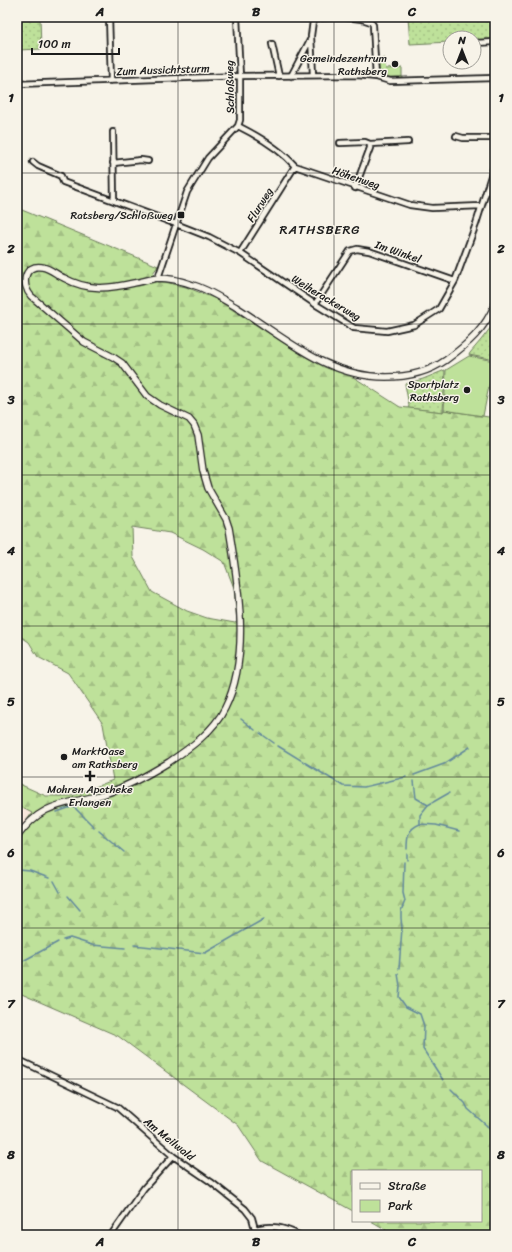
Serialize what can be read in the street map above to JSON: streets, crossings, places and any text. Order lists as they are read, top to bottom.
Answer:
{
  "streets": {
    "street": [
      "Zum Aussichtsturm",
      "Schloßweg",
      "Höhenweg",
      "Flurweg",
      "Im Winkel",
      "Weiherackerweg",
      "Am Meilwald"
    ]
  },
  "crossings": [
    ["Zum Aussichtsturm", "Schloßweg"],
    ["Schloßweg", "Höhenweg"],
    ["Schloßweg", "Weiherackerweg"],
    ["Höhenweg", "Flurweg"],
    ["Höhenweg", "Weiherackerweg"],
    ["Flurweg", "Weiherackerweg"],
    ["Im Winkel", "Weiherackerweg"]
  ],
  "districts": ["RATHSBERG"],
  "places": {
    "other": ["Gemeindezentrum Rathsberg", "Sportplatz Rathsberg", "MarktOase am Rathsberg"],
    "transit": ["Ratsberg/Schloßweg"],
    "health": ["Mohren Apotheke Erlangen"]
  },
  "legend": ["Straße", "Park"],
  "scale_bar": "100 m",
  "north": "top",
  "grid": {
    "columns": ["A", "B", "C"],
    "rows": [
      "1",
      "2",
      "3",
      "4",
      "5",
      "6",
      "7",
      "8"
    ]
  }
}
